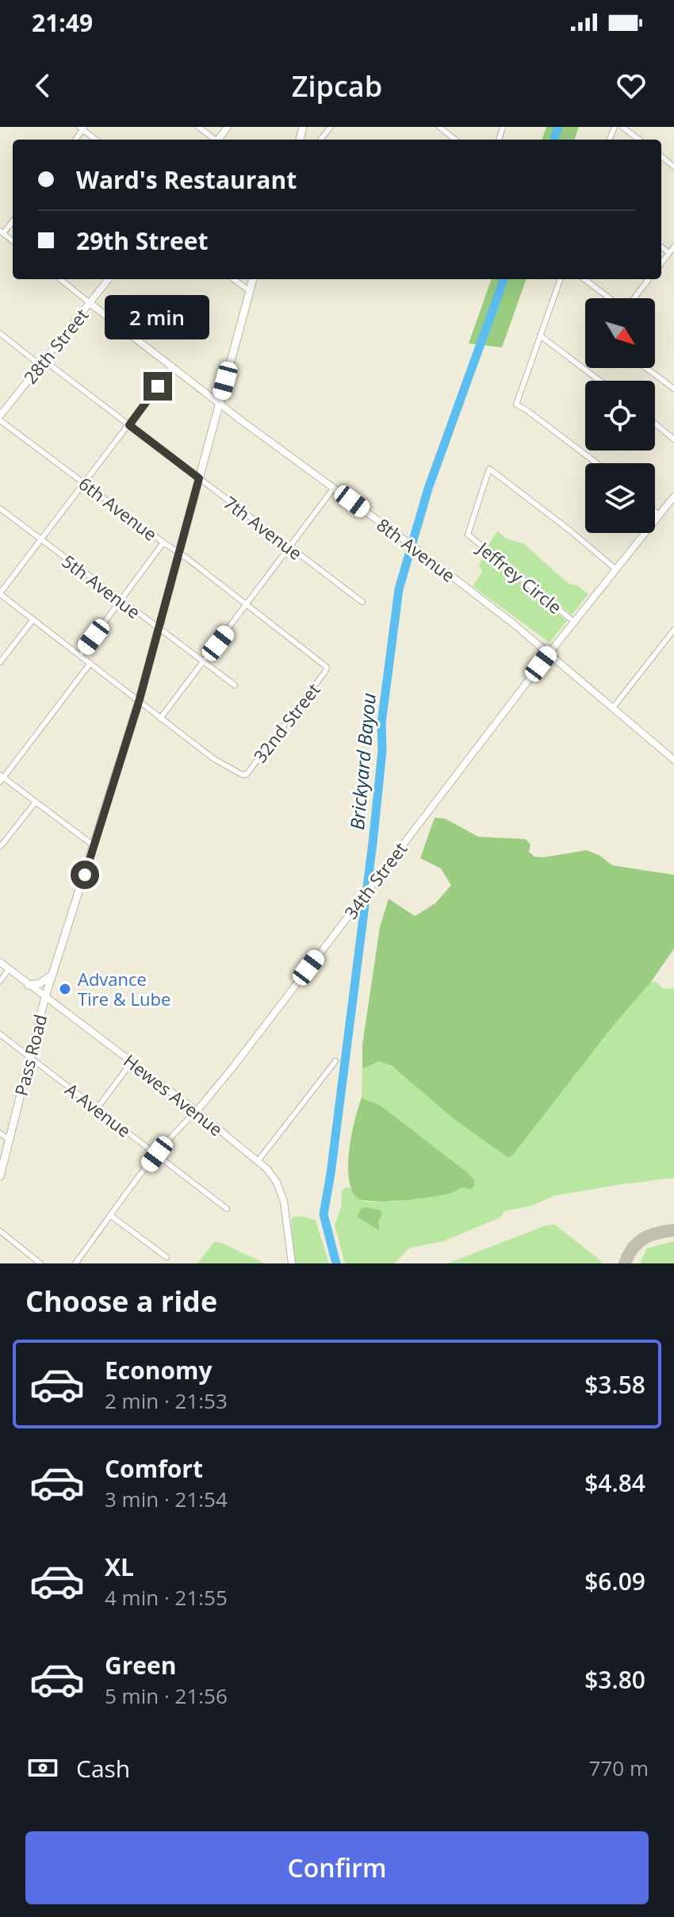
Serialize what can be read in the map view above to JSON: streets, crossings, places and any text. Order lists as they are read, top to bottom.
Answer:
{
  "streets": {
    "main road": ["Pass Road"],
    "street": [
      "28th Street",
      "6th Avenue",
      "7th Avenue",
      "8th Avenue",
      "Jeffrey Circle",
      "5th Avenue",
      "32nd Street",
      "34th Street",
      "Hewes Avenue",
      "A Avenue"
    ]
  },
  "crossings": [
    ["28th Street", "7th Avenue"],
    ["28th Street", "8th Avenue"],
    ["6th Avenue", "32nd Street"],
    ["6th Avenue", "Pass Road"],
    ["7th Avenue", "Pass Road"],
    ["8th Avenue", "34th Street"],
    ["8th Avenue", "Pass Road"],
    ["Jeffrey Circle", "34th Street"],
    ["5th Avenue", "Pass Road"],
    ["34th Street", "Hewes Avenue"],
    ["34th Street", "A Avenue"],
    ["Pass Road", "Hewes Avenue"],
    ["Pass Road", "A Avenue"]
  ],
  "water": ["Brickyard Bayou"],
  "places": ["Advance Tire & Lube"],
  "north": "bottom right",
  "page": {
    "status": "21:49",
    "header": "Zipcab",
    "banner": ["Ward's Restaurant", "29th Street"],
    "bubble": "2 min",
    "heading": "Choose a ride",
    "list": [
      {
        "name": "Economy",
        "note": "2 min · 21:53",
        "value": "$3.58"
      },
      {
        "name": "Comfort",
        "note": "3 min · 21:54",
        "value": "$4.84"
      },
      {
        "name": "XL",
        "note": "4 min · 21:55",
        "value": "$6.09"
      },
      {
        "name": "Green",
        "note": "5 min · 21:56",
        "value": "$3.80"
      }
    ],
    "pay": ["Cash", "770 m"],
    "buttons": "Confirm"
  }
}
